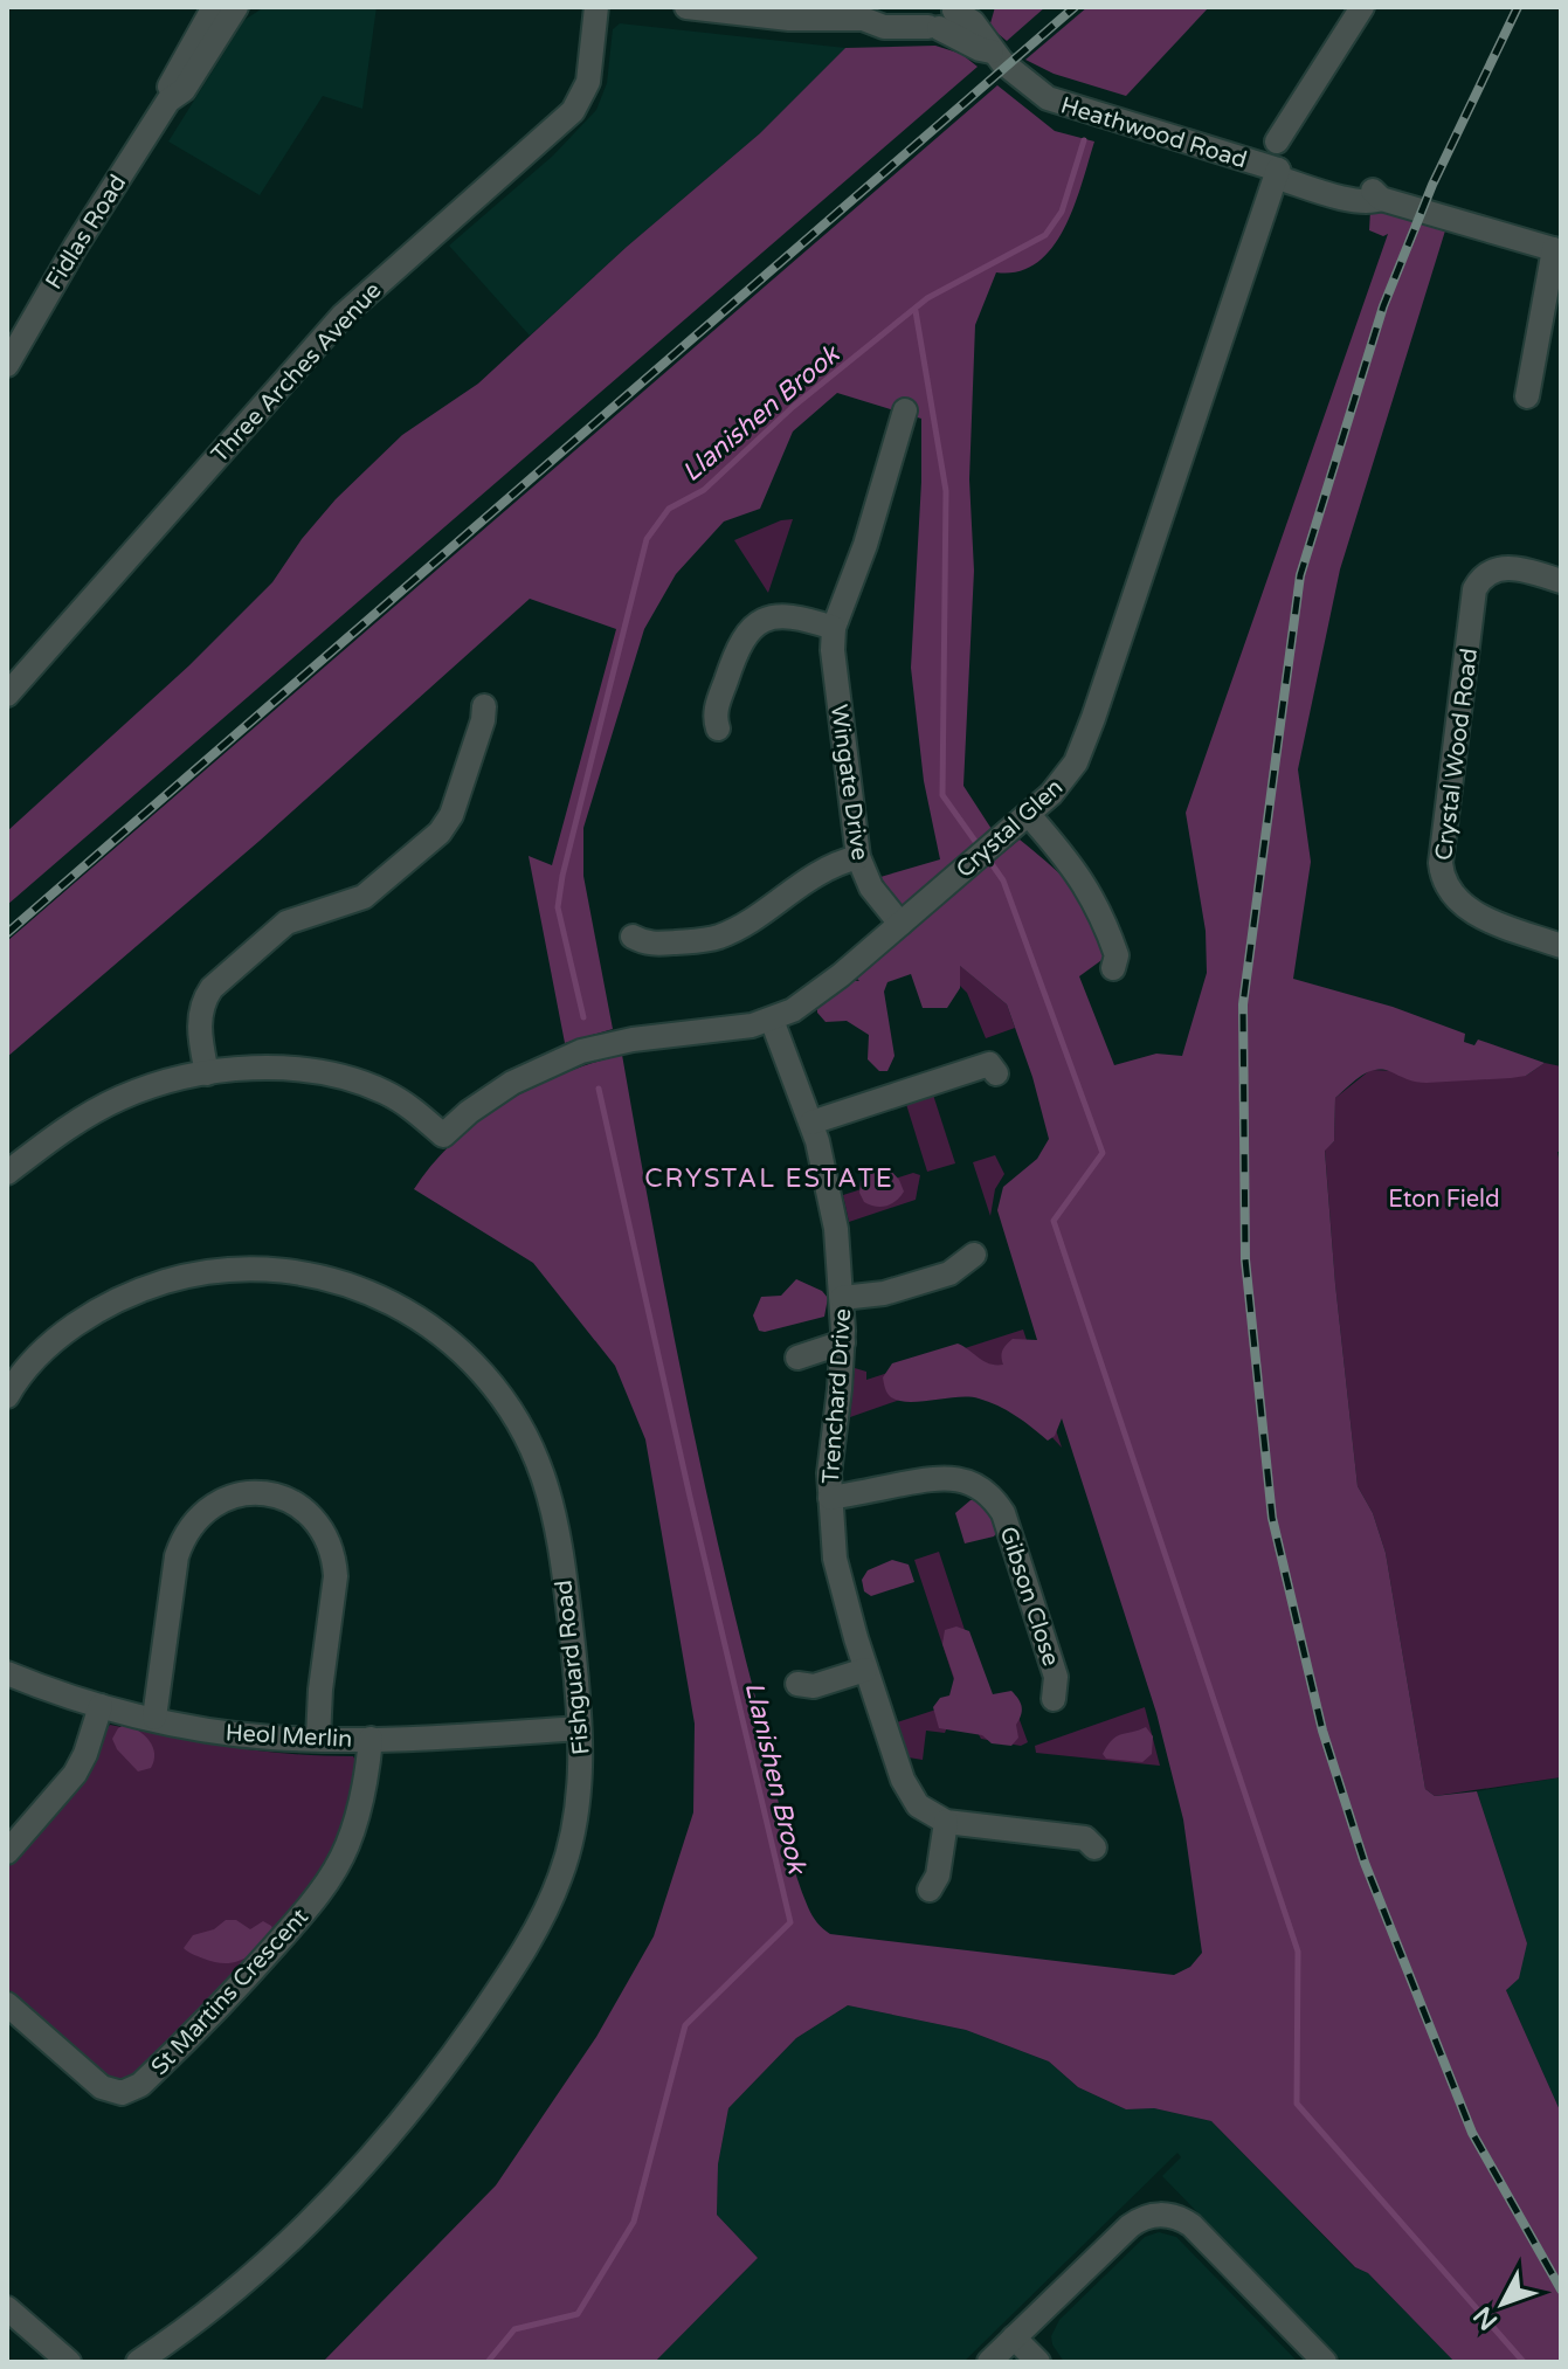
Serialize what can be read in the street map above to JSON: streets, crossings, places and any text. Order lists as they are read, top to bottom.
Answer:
{
  "streets": {
    "street": [
      "Heathwood Road",
      "Fidlas Road",
      "Three Arches Avenue",
      "Crystal Wood Road",
      "Wingate Drive",
      "Crystal Glen",
      "Trenchard Drive",
      "Gibson Close",
      "Fishguard Road",
      "Heol Merlin",
      "St Martins Crescent"
    ]
  },
  "crossings": [
    ["Heathwood Road", "Crystal Glen"],
    ["Wingate Drive", "Crystal Glen"],
    ["Crystal Glen", "Trenchard Drive"],
    ["Trenchard Drive", "Gibson Close"],
    ["Fishguard Road", "Heol Merlin"],
    ["Heol Merlin", "St Martins Crescent"]
  ],
  "districts": ["CRYSTAL ESTATE"],
  "water": ["Llanishen Brook"],
  "parks": ["Eton Field"],
  "north": "bottom left"
}
